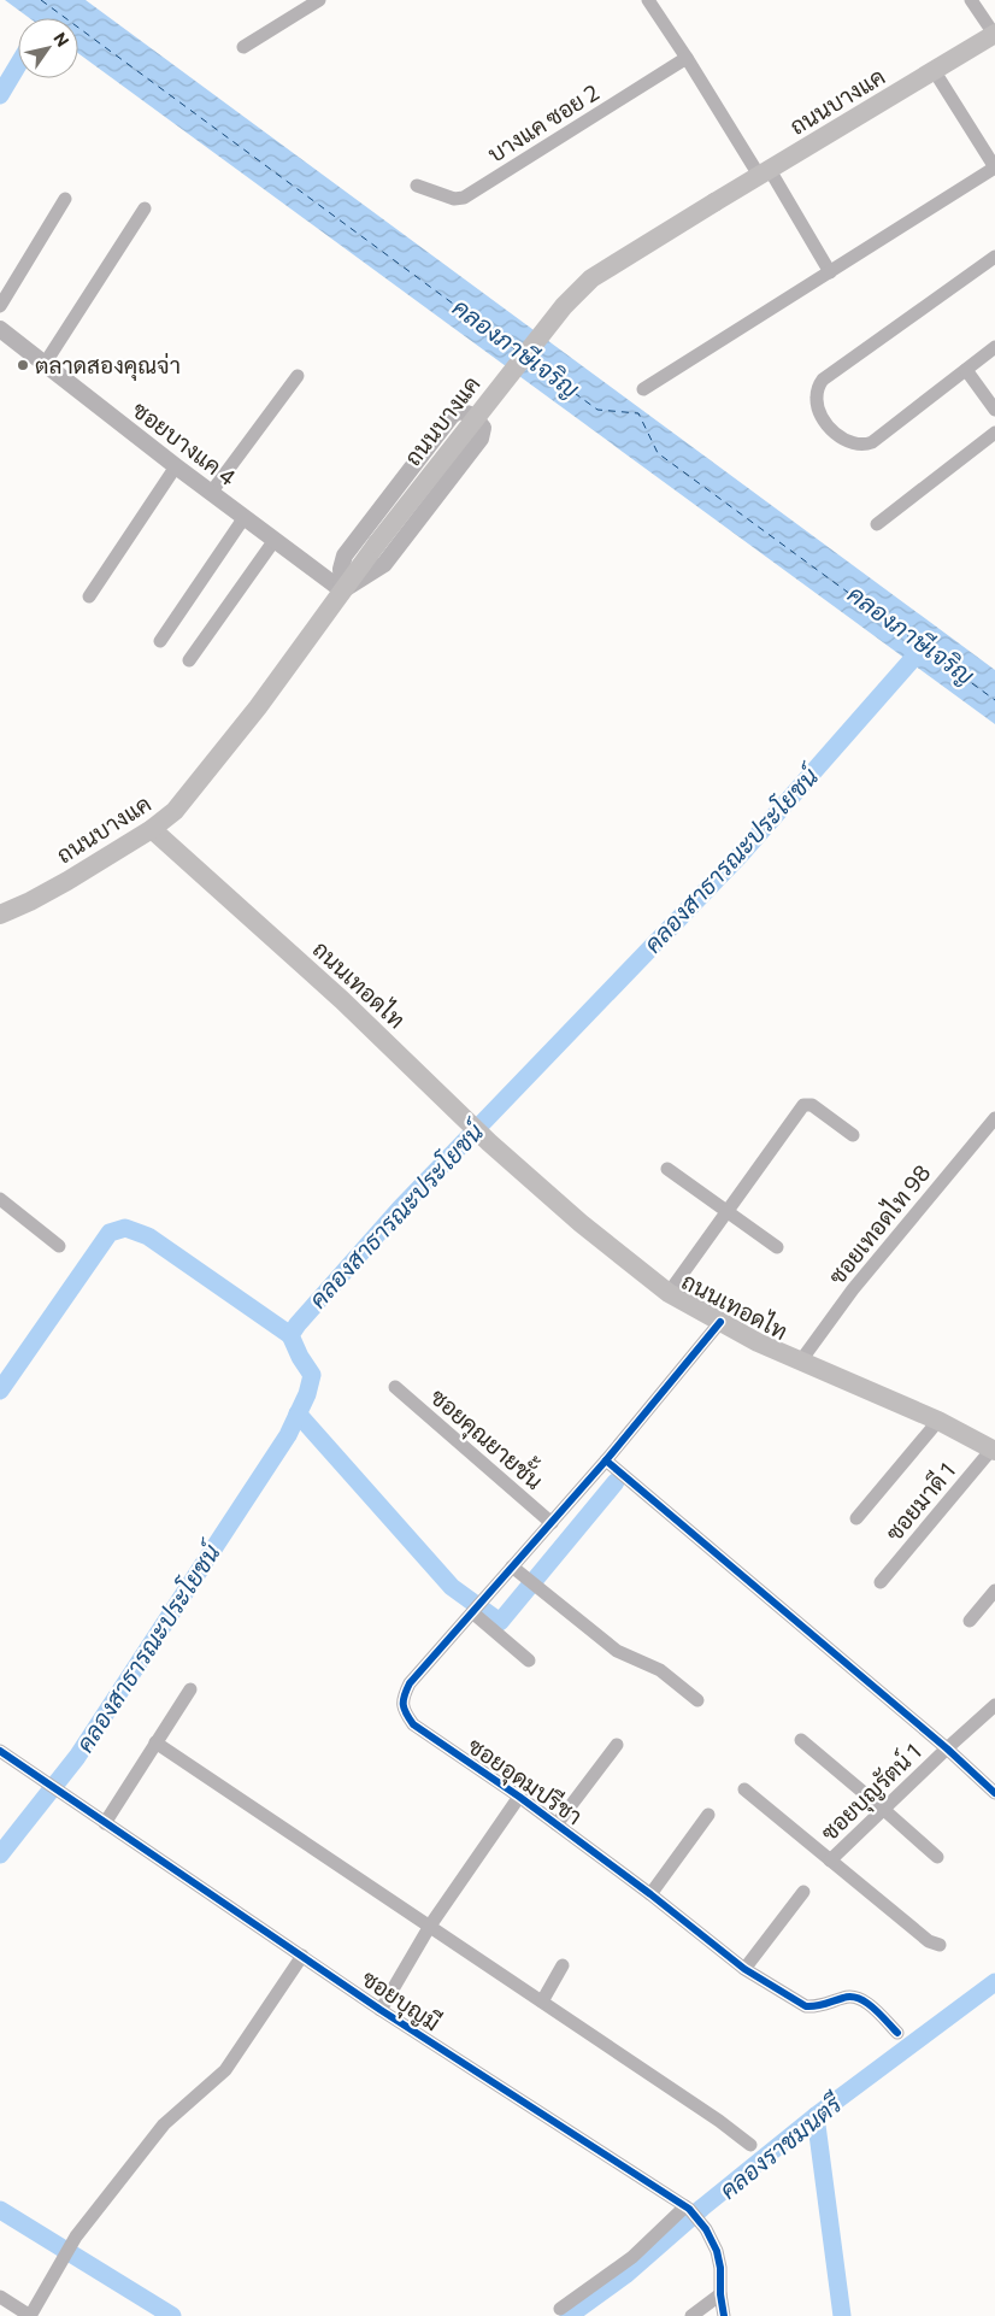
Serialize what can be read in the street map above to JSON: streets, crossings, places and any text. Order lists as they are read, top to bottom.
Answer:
{
  "streets": {
    "main road": ["ถนนบางแค", "ถนนเทอดไท"],
    "street": [
      "บางแค ซอย 2",
      "ซอยบางแค 4",
      "ซอยเทอดไท 98",
      "ซอยคุณยายชั้น",
      "ซอยมาดี 1",
      "ซอยอุดมปรีชา",
      "ซอยบุญรัตน์ 1",
      "ซอยบุญมี"
    ]
  },
  "crossings": [
    ["ถนนบางแค", "ซอยบางแค 4"],
    ["ถนนบางแค", "ถนนเทอดไท"],
    ["ถนนเทอดไท", "ซอยเทอดไท 98"],
    ["ถนนเทอดไท", "ซอยมาดี 1"],
    ["ถนนเทอดไท", "ซอยอุดมปรีชา"],
    ["ซอยคุณยายชั้น", "ซอยอุดมปรีชา"],
    ["ซอยอุดมปรีชา", "ซอยบุญมี"]
  ],
  "water": ["คลองภาษีเจริญ", "คลองสาธารณะประโยชน์", "คลองราชมนตรี"],
  "places": ["ตลาดสองคุณจ่า"],
  "north": "top right"
}
